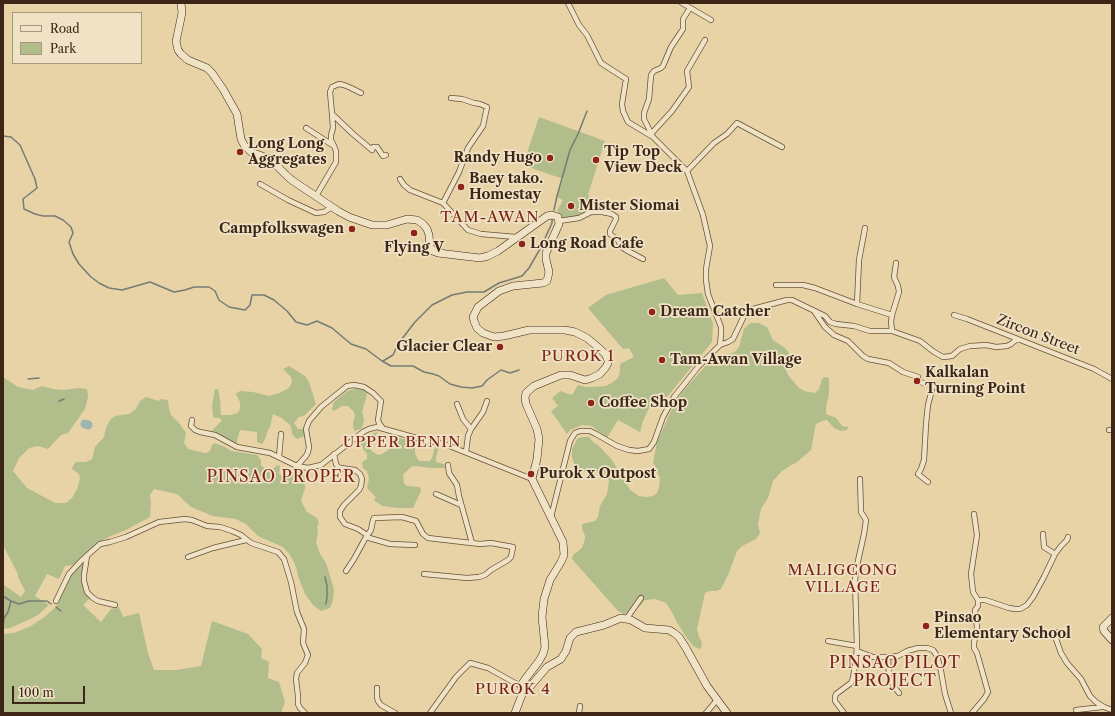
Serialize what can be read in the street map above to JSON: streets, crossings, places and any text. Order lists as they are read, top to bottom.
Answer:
{
  "streets": {
    "street": ["Zircon Street"]
  },
  "districts": [
    "TAM-AWAN",
    "PUROK 1",
    "UPPER BENIN",
    "PINSAO PROPER",
    "MALIGCONG VILLAGE",
    "PINSAO PILOT PROJECT",
    "PUROK 4"
  ],
  "places": [
    "Long Long Aggregates",
    "Randy Hugo",
    "Tip Top View Deck",
    "Baey tako. Homestay",
    "Mister Siomai",
    "Campfolkswagen",
    "Flying V",
    "Long Road Cafe",
    "Dream Catcher",
    "Glacier Clear",
    "Tam-Awan Village",
    "Kalkalan Turning Point",
    "Coffee Shop",
    "Purok x Outpost",
    "Pinsao Elementary School"
  ],
  "legend": ["Road", "Park"],
  "scale_bar": "100 m"
}
